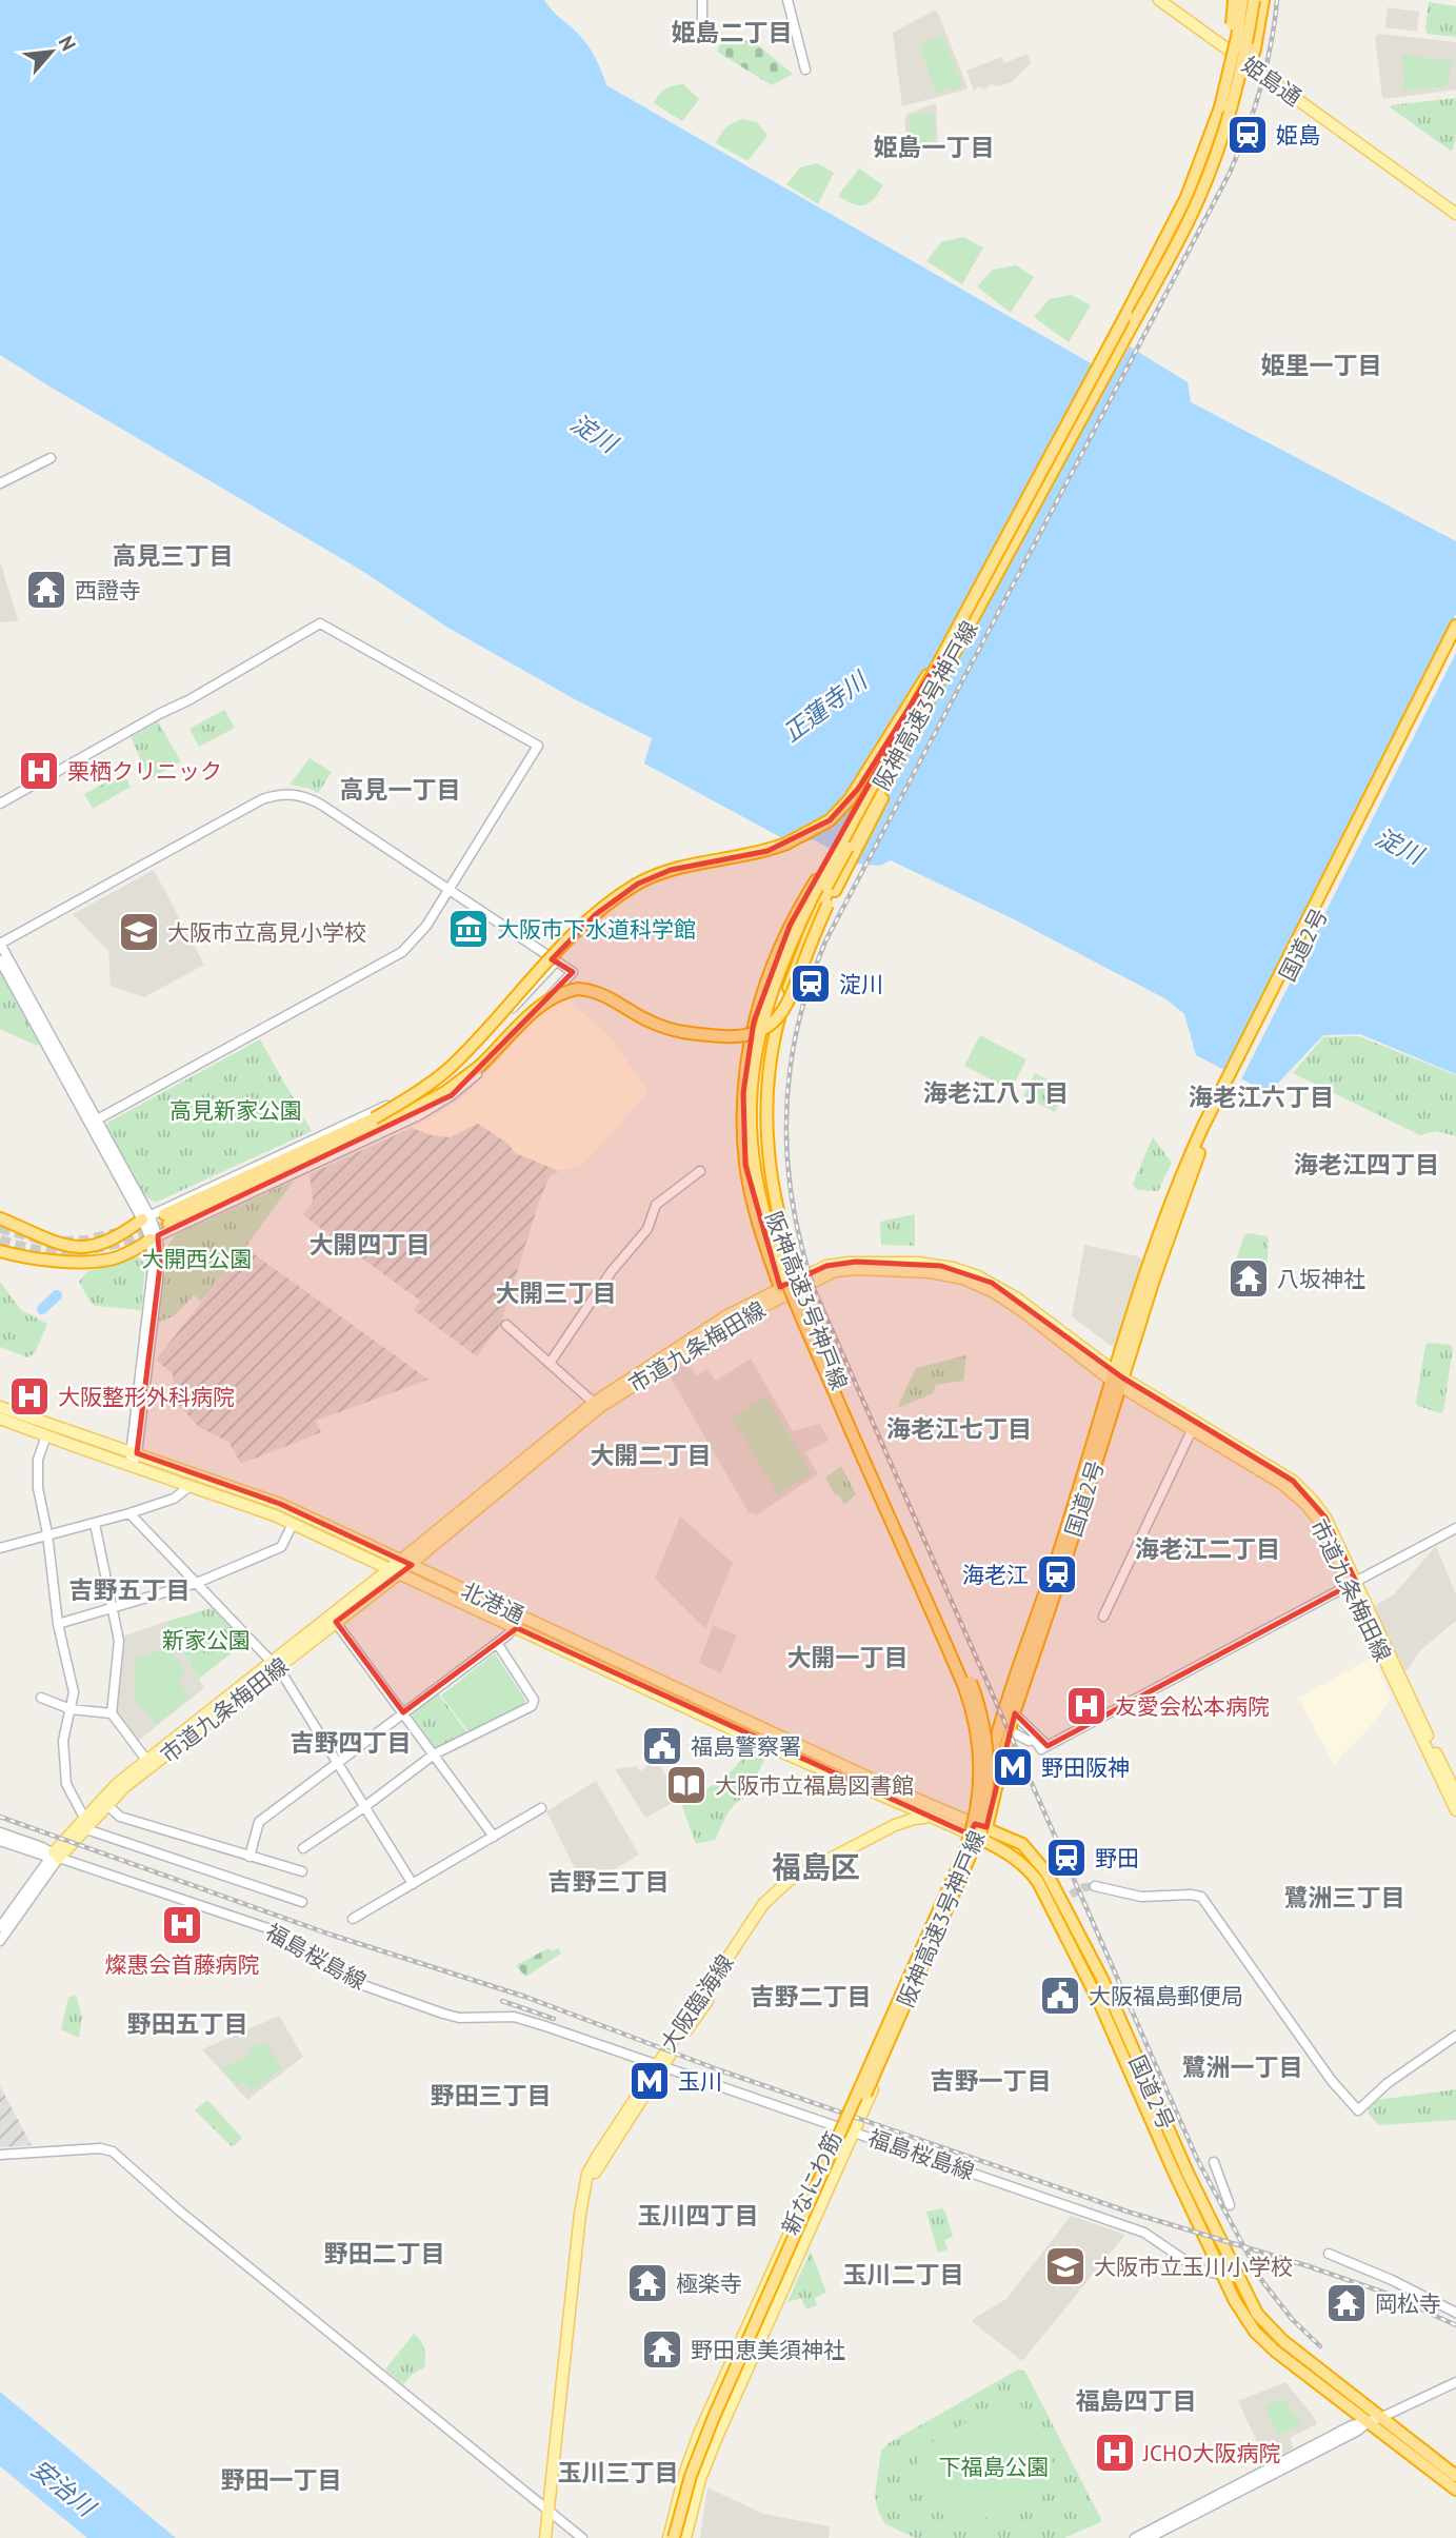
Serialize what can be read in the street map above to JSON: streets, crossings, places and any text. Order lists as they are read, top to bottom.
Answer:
{
  "streets": {
    "highway": ["阪神高速3号神戸線", "国道2号"],
    "main road": [
      "姫島通",
      "市道九条梅田線",
      "北港通",
      "大阪臨海線",
      "新なにわ筋"
    ],
    "street": ["福島桜島線"]
  },
  "crossings": [
    ["阪神高速3号神戸線", "新なにわ筋"],
    ["国道2号", "市道九条梅田線"],
    ["国道2号", "北港通"],
    ["国道2号", "福島桜島線"],
    ["国道2号", "新なにわ筋"],
    ["市道九条梅田線", "北港通"],
    ["市道九条梅田線", "福島桜島線"],
    ["北港通", "大阪臨海線"],
    ["北港通", "新なにわ筋"],
    ["福島桜島線", "大阪臨海線"],
    ["福島桜島線", "新なにわ筋"]
  ],
  "districts": [
    "姫島二丁目",
    "姫島一丁目",
    "姫里一丁目",
    "高見三丁目",
    "高見一丁目",
    "海老江八丁目",
    "海老江六丁目",
    "海老江四丁目",
    "大開四丁目",
    "大開三丁目",
    "海老江七丁目",
    "大開二丁目",
    "海老江二丁目",
    "吉野五丁目",
    "大開一丁目",
    "吉野四丁目",
    "福島区",
    "吉野三丁目",
    "鷺洲三丁目",
    "吉野二丁目",
    "野田五丁目",
    "鷺洲一丁目",
    "吉野一丁目",
    "野田三丁目",
    "玉川四丁目",
    "野田二丁目",
    "玉川二丁目",
    "福島四丁目",
    "玉川三丁目",
    "野田一丁目"
  ],
  "water": ["淀川", "正蓮寺川", "安治川"],
  "parks": [
    "高見新家公園",
    "大開西公園",
    "新家公園",
    "下福島公園"
  ],
  "places": {
    "station": [
      "姫島",
      "淀川",
      "海老江",
      "野田"
    ],
    "temple": [
      "西證寺",
      "八坂神社",
      "極楽寺",
      "岡松寺",
      "野田恵美須神社"
    ],
    "hospital": [
      "栗栖クリニック",
      "大阪整形外科病院",
      "友愛会松本病院",
      "燦惠会首藤病院",
      "JCHO大阪病院"
    ],
    "museum": ["大阪市下水道科学館"],
    "school or university": ["大阪市立高見小学校", "大阪市立玉川小学校"],
    "public building": ["福島警察署", "大阪福島郵便局"],
    "metro station": ["野田阪神", "玉川"],
    "library": ["大阪市立福島図書館"]
  },
  "north": "top right"
}
